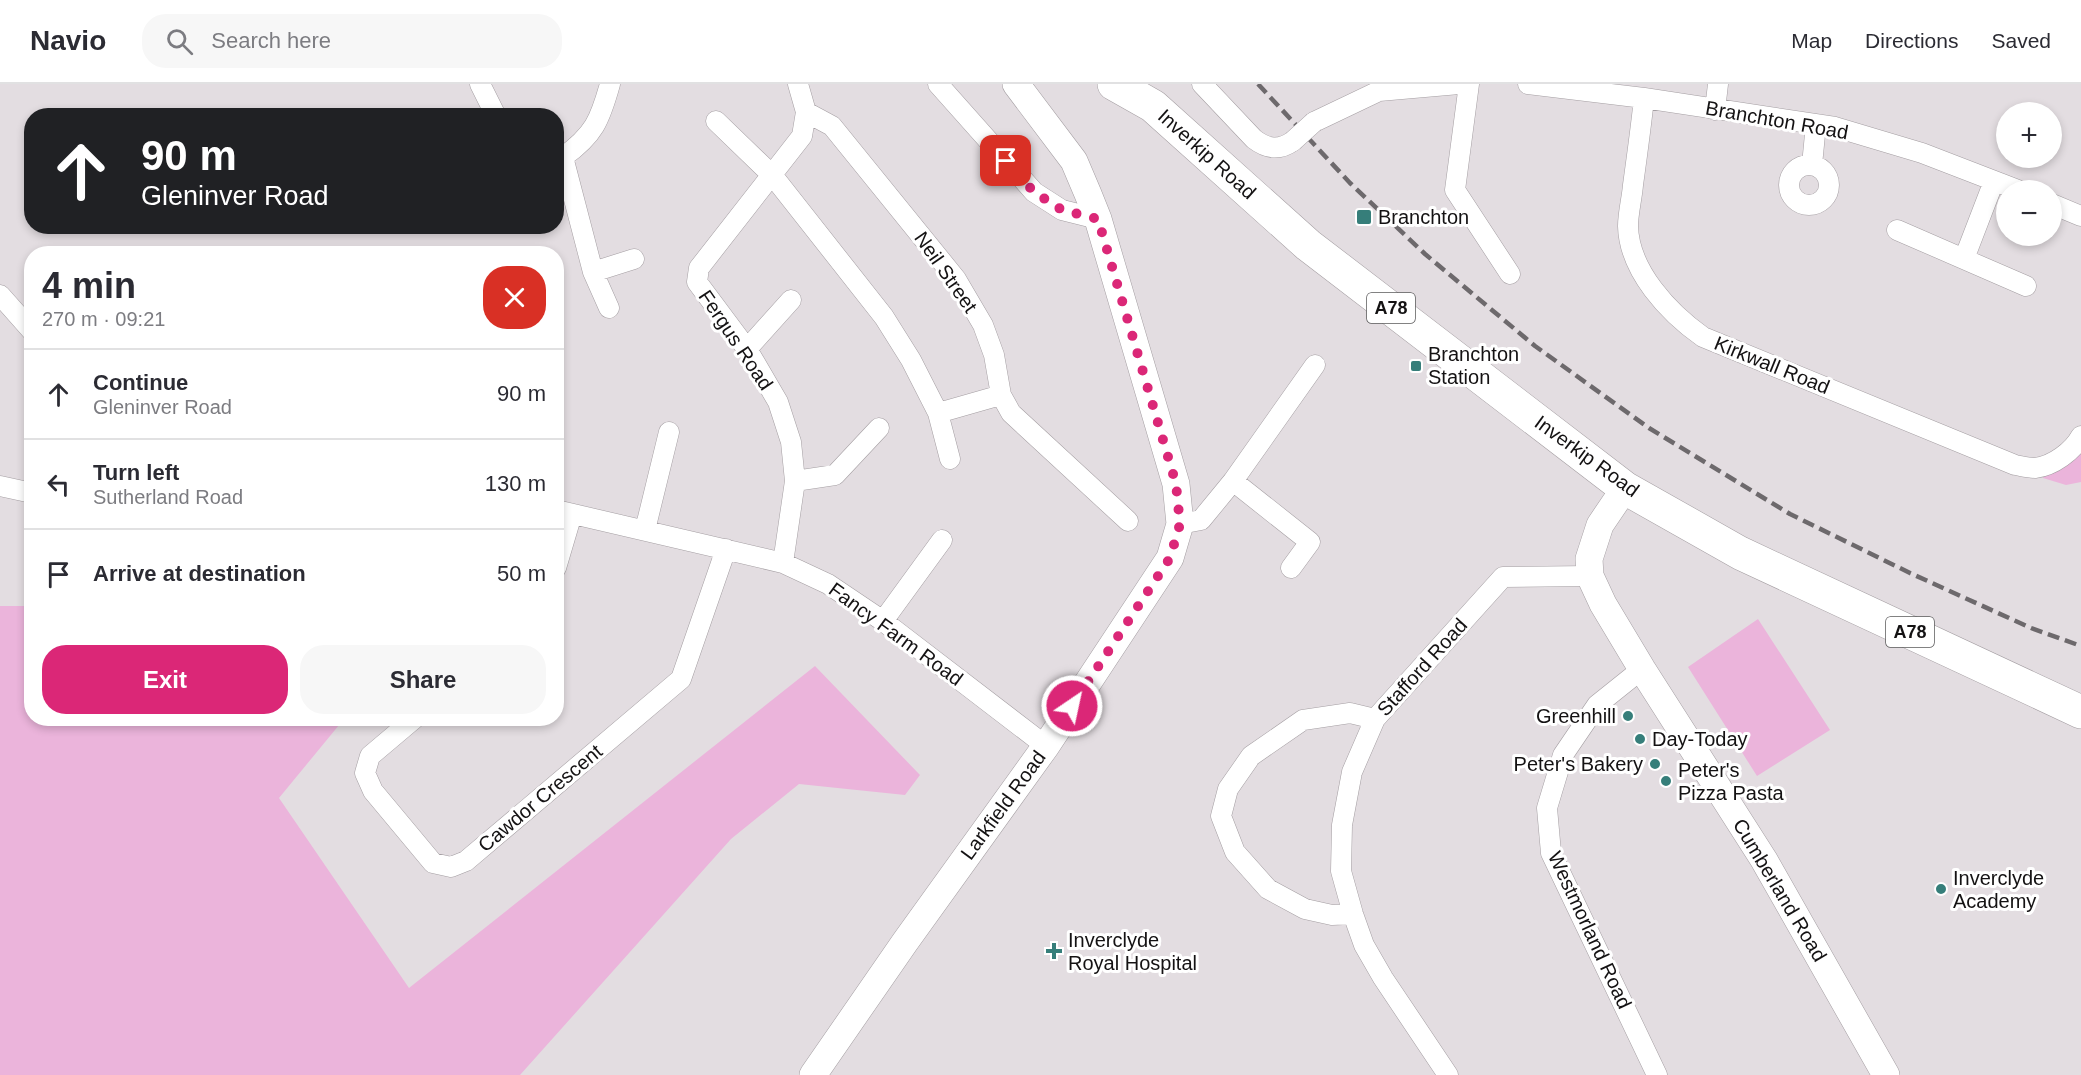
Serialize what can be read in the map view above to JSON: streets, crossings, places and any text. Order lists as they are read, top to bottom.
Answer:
{
  "streets": {
    "highway": ["Inverkip Road", "A78"],
    "street": [
      "Branchton Road",
      "Neil Street",
      "Fergus Road",
      "Kirkwall Road",
      "Fancy Farm Road",
      "Stafford Road",
      "Cawdor Crescent",
      "Larkfield Road",
      "Cumberland Road",
      "Westmorland Road"
    ]
  },
  "crossings": [
    ["Branchton Road", "Kirkwall Road"],
    ["Neil Street", "Fergus Road"],
    ["Fergus Road", "Fancy Farm Road"],
    ["Fancy Farm Road", "Cawdor Crescent"],
    ["Fancy Farm Road", "Larkfield Road"],
    ["Stafford Road", "Cumberland Road"],
    ["Cumberland Road", "Westmorland Road"]
  ],
  "places": {
    "transit": ["Branchton", "Branchton Station"],
    "other": [
      "Greenhill",
      "Day-Today",
      "Peter's Bakery",
      "Peter's Pizza Pasta",
      "Inverclyde Academy"
    ],
    "health": ["Inverclyde Royal Hospital"]
  },
  "page": {
    "header": "Navio",
    "search": "Search here",
    "nav": ["Map", "Directions", "Saved"],
    "map_buttons": ["+", "−"],
    "turn": ["90 m", "Gleninver Road"],
    "heading": ["4 min", "270 m · 09:21"],
    "list": [
      {
        "name": "Continue",
        "note": "Gleninver Road",
        "value": "90 m"
      },
      {
        "name": "Turn left",
        "note": "Sutherland Road",
        "value": "130 m"
      },
      {
        "name": "Arrive at destination",
        "value": "50 m"
      }
    ],
    "buttons": ["Exit", "Share"]
  }
}
